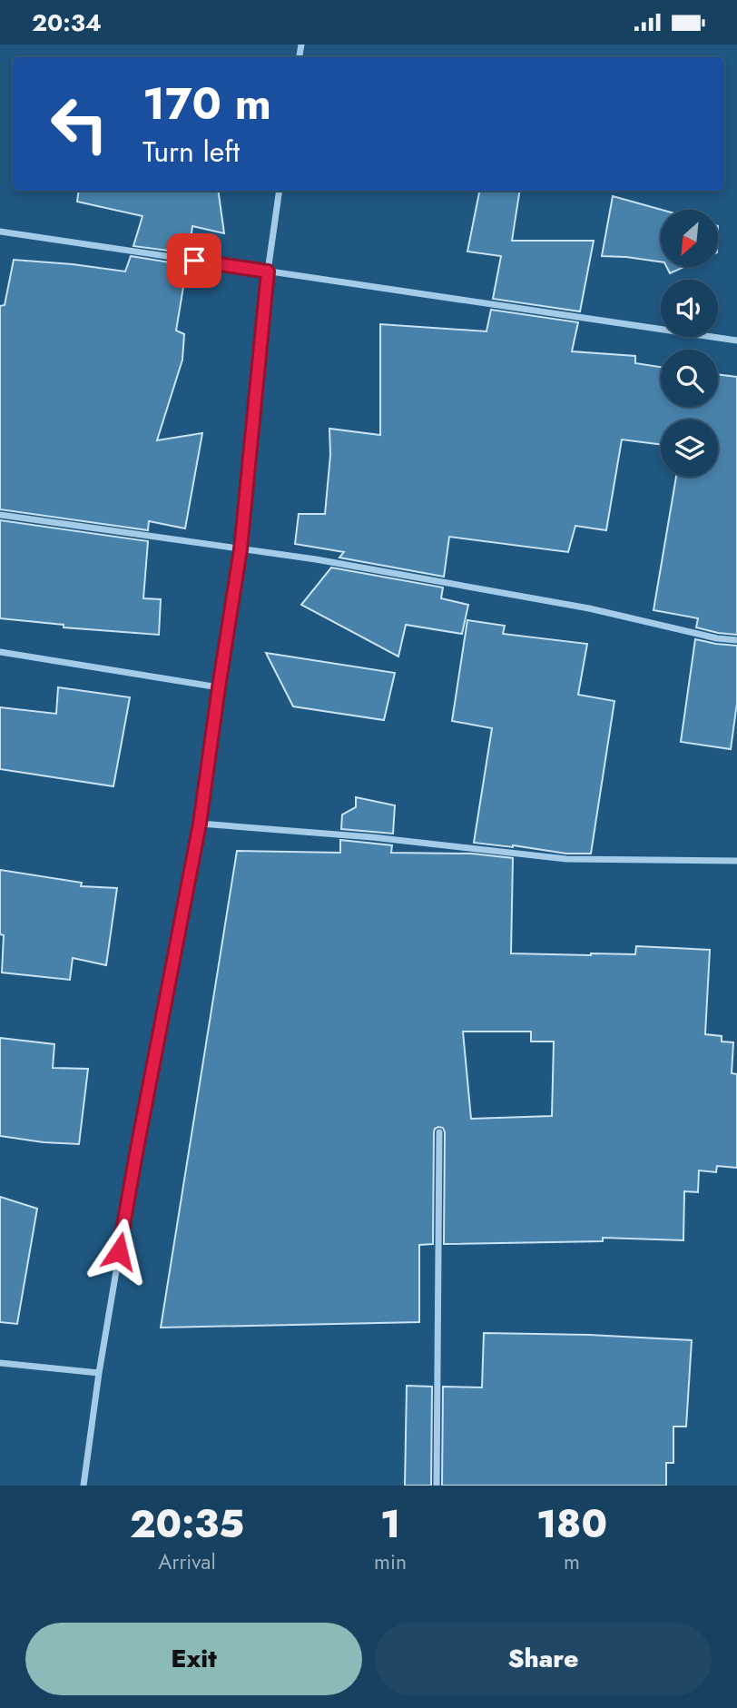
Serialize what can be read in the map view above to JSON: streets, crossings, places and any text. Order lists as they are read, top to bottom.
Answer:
{
  "north": "bottom left",
  "page": {
    "status": "20:34",
    "turn": ["170 m", "Turn left"],
    "eta": [
      "20:35",
      "Arrival",
      "1",
      "min",
      "180",
      "m"
    ],
    "buttons": ["Exit", "Share"]
  }
}
